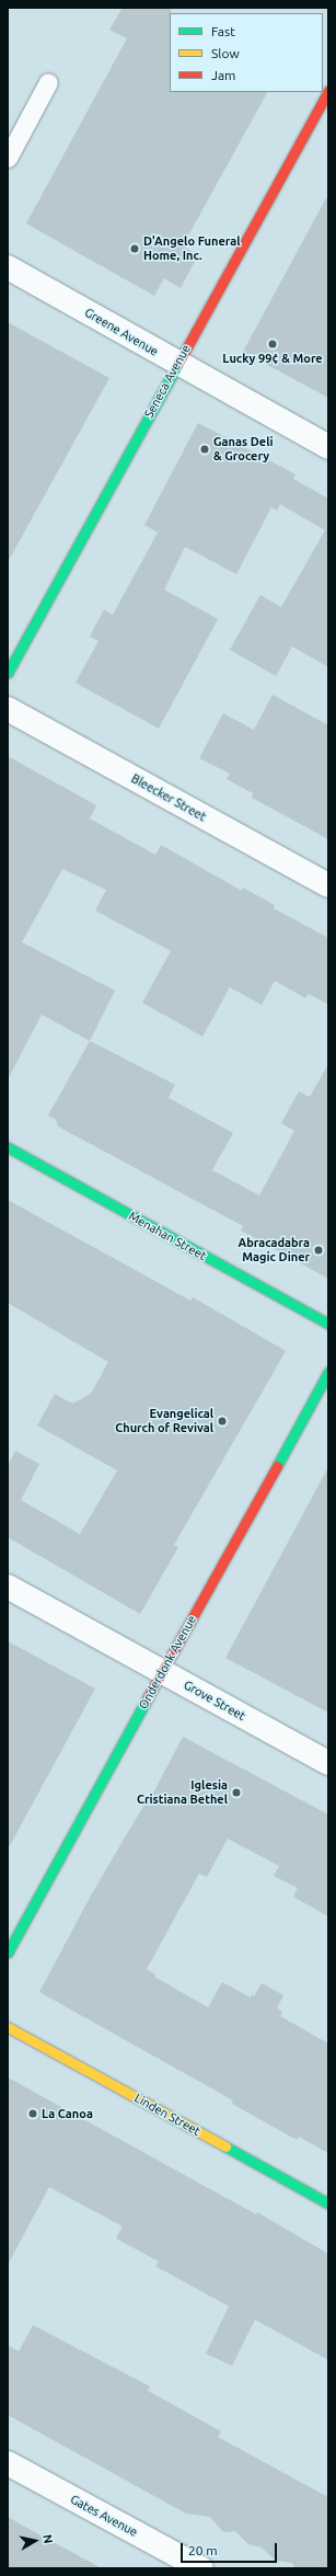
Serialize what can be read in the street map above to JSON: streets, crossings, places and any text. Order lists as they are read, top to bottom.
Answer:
{
  "streets": {
    "street": [
      "Greene Avenue",
      "Seneca Avenue",
      "Bleecker Street",
      "Menahan Street",
      "Onderdonk Avenue",
      "Grove Street",
      "Linden Street",
      "Gates Avenue"
    ]
  },
  "crossings": [
    ["Greene Avenue", "Seneca Avenue"],
    ["Onderdonk Avenue", "Grove Street"]
  ],
  "places": [
    "D'Angelo Funeral Home, Inc.",
    "Lucky 99¢ & More",
    "Ganas Deli & Grocery",
    "Abracadabra Magic Diner",
    "Evangelical Church of Revival",
    "Iglesia Cristiana Bethel",
    "La Canoa"
  ],
  "legend": ["Fast", "Slow", "Jam"],
  "scale_bar": "20 m",
  "north": "right"
}
